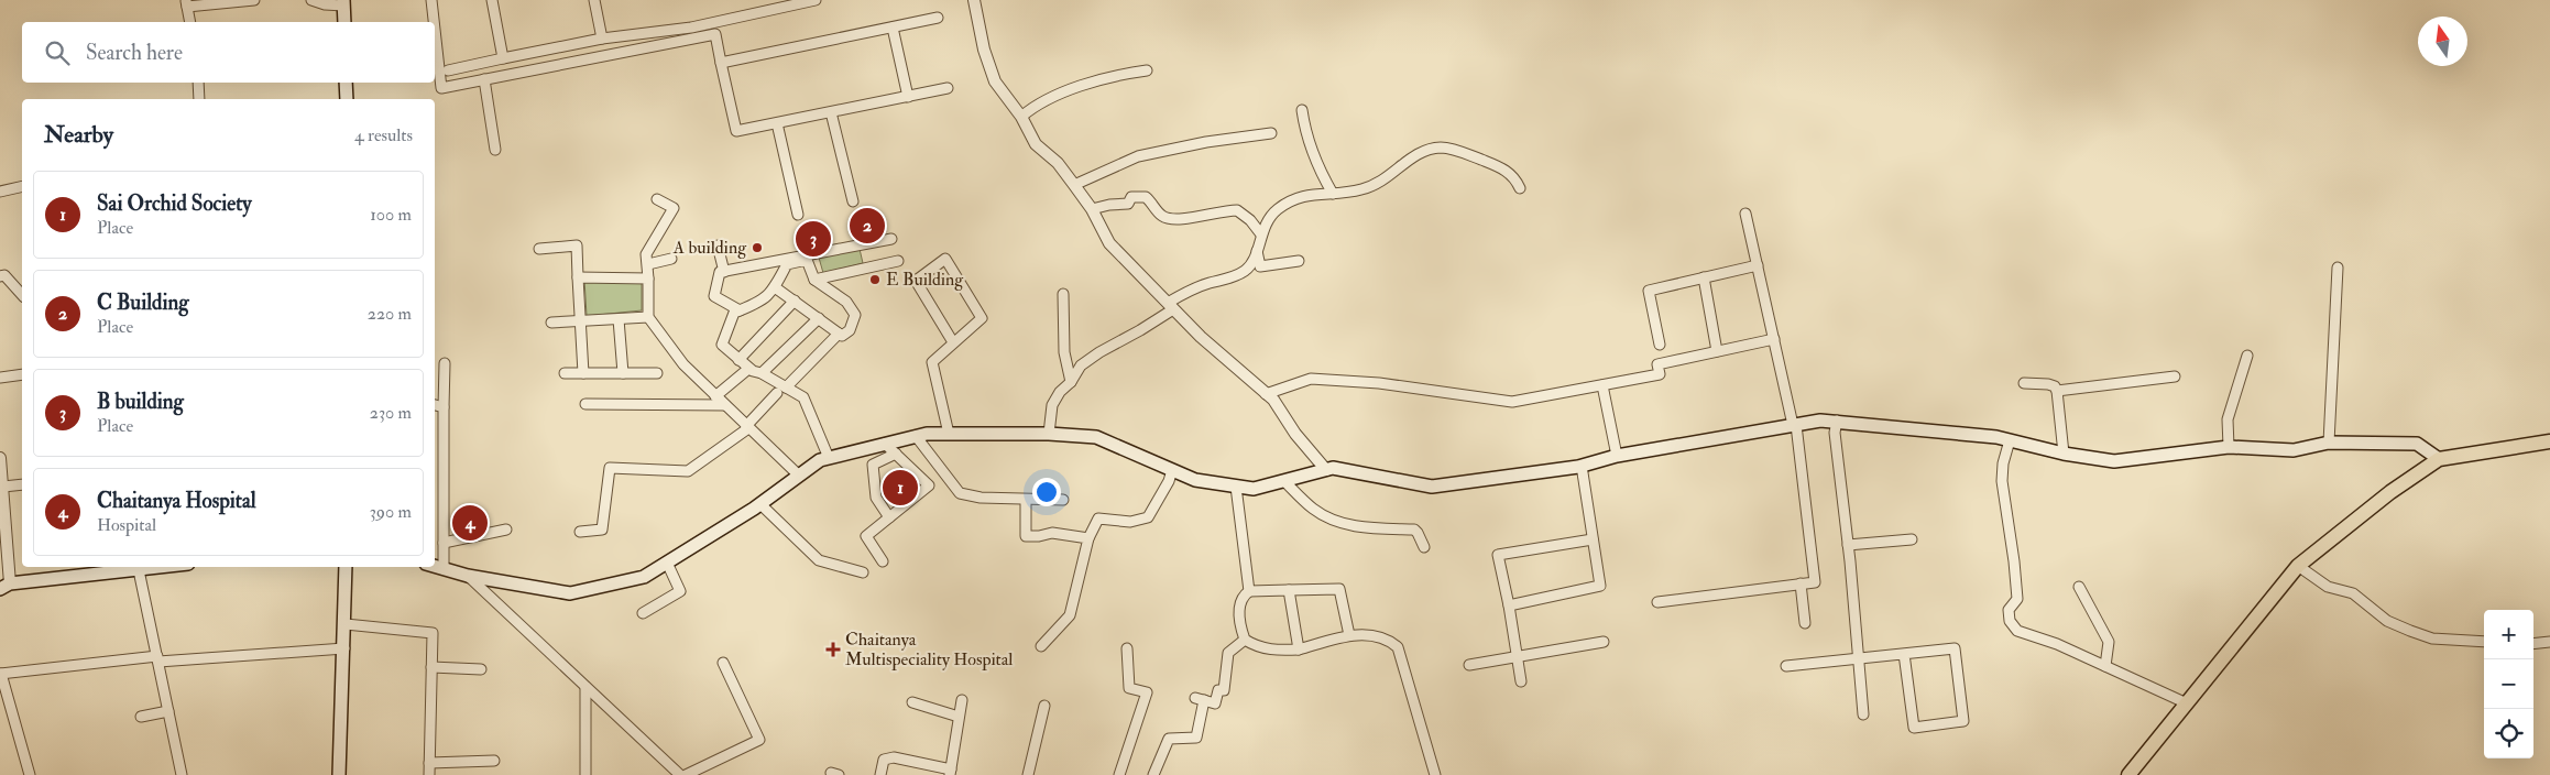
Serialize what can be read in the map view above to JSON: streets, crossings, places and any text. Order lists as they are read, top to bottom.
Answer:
{
  "places": {
    "other": ["A building", "E Building"],
    "health": ["Chaitanya Multispeciality Hospital"]
  },
  "north": "top",
  "page": {
    "search": "Search here",
    "heading": ["Nearby", "4 results"],
    "list": [
      {
        "mark": "1",
        "name": "Sai Orchid Society",
        "note": "Place",
        "value": "100 m"
      },
      {
        "mark": "2",
        "name": "C Building",
        "note": "Place",
        "value": "220 m"
      },
      {
        "mark": "3",
        "name": "B building",
        "note": "Place",
        "value": "230 m"
      },
      {
        "mark": "4",
        "name": "Chaitanya Hospital",
        "note": "Hospital",
        "value": "390 m"
      }
    ],
    "pins": [
      "2",
      "3",
      "1",
      "4"
    ],
    "map_buttons": ["+", "−"]
  }
}
